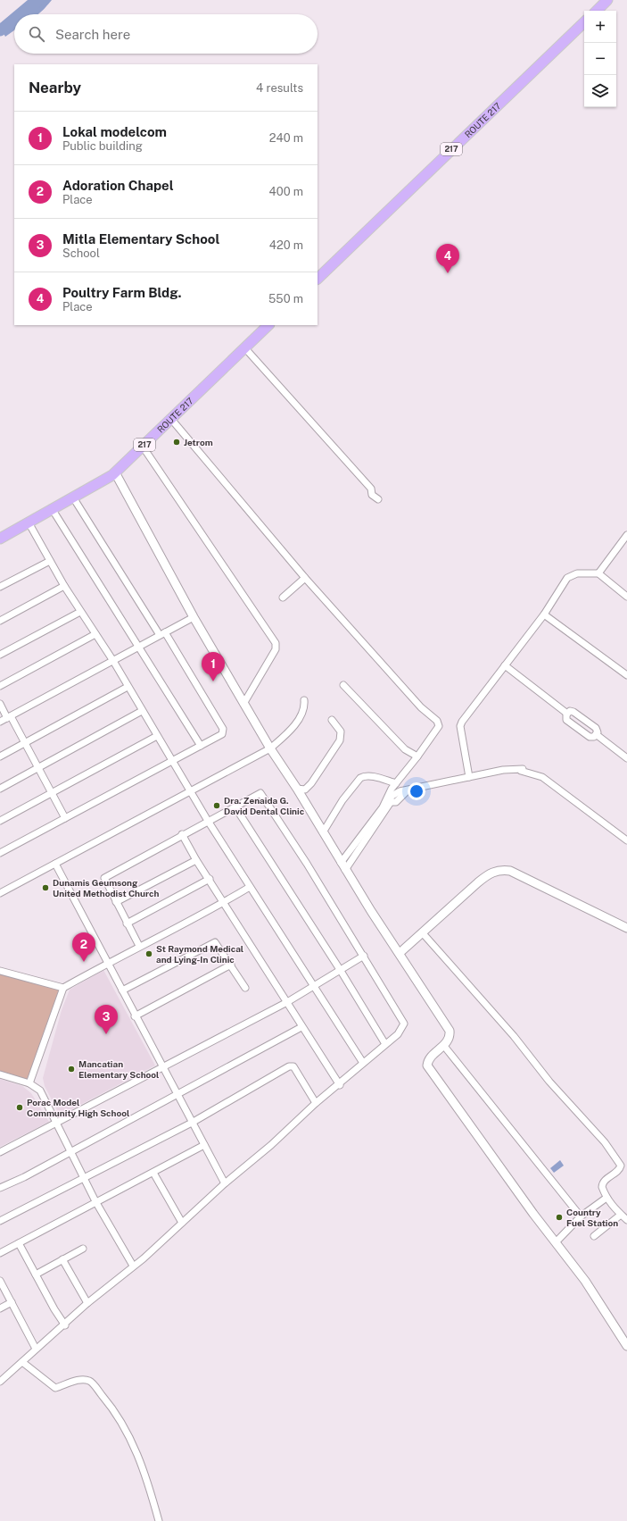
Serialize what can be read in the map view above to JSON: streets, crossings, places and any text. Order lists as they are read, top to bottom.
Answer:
{
  "streets": {
    "main road": ["ROUTE 217", "217"]
  },
  "places": [
    "Jetrom",
    "Dra. Zenaida G. David Dental Clinic",
    "Dunamis Geumsong United Methodist Church",
    "St Raymond Medical and Lying-In Clinic",
    "Mancatian Elementary School",
    "Porac Model Community High School",
    "Country Fuel Station"
  ],
  "page": {
    "map_buttons": ["+", "−"],
    "search": "Search here",
    "heading": ["Nearby", "4 results"],
    "list": [
      {
        "mark": "1",
        "name": "Lokal modelcom",
        "note": "Public building",
        "value": "240 m"
      },
      {
        "mark": "2",
        "name": "Adoration Chapel",
        "note": "Place",
        "value": "400 m"
      },
      {
        "mark": "3",
        "name": "Mitla Elementary School",
        "note": "School",
        "value": "420 m"
      },
      {
        "mark": "4",
        "name": "Poultry Farm Bldg.",
        "note": "Place",
        "value": "550 m"
      }
    ],
    "pins": [
      "4",
      "1",
      "2",
      "3"
    ]
  }
}
